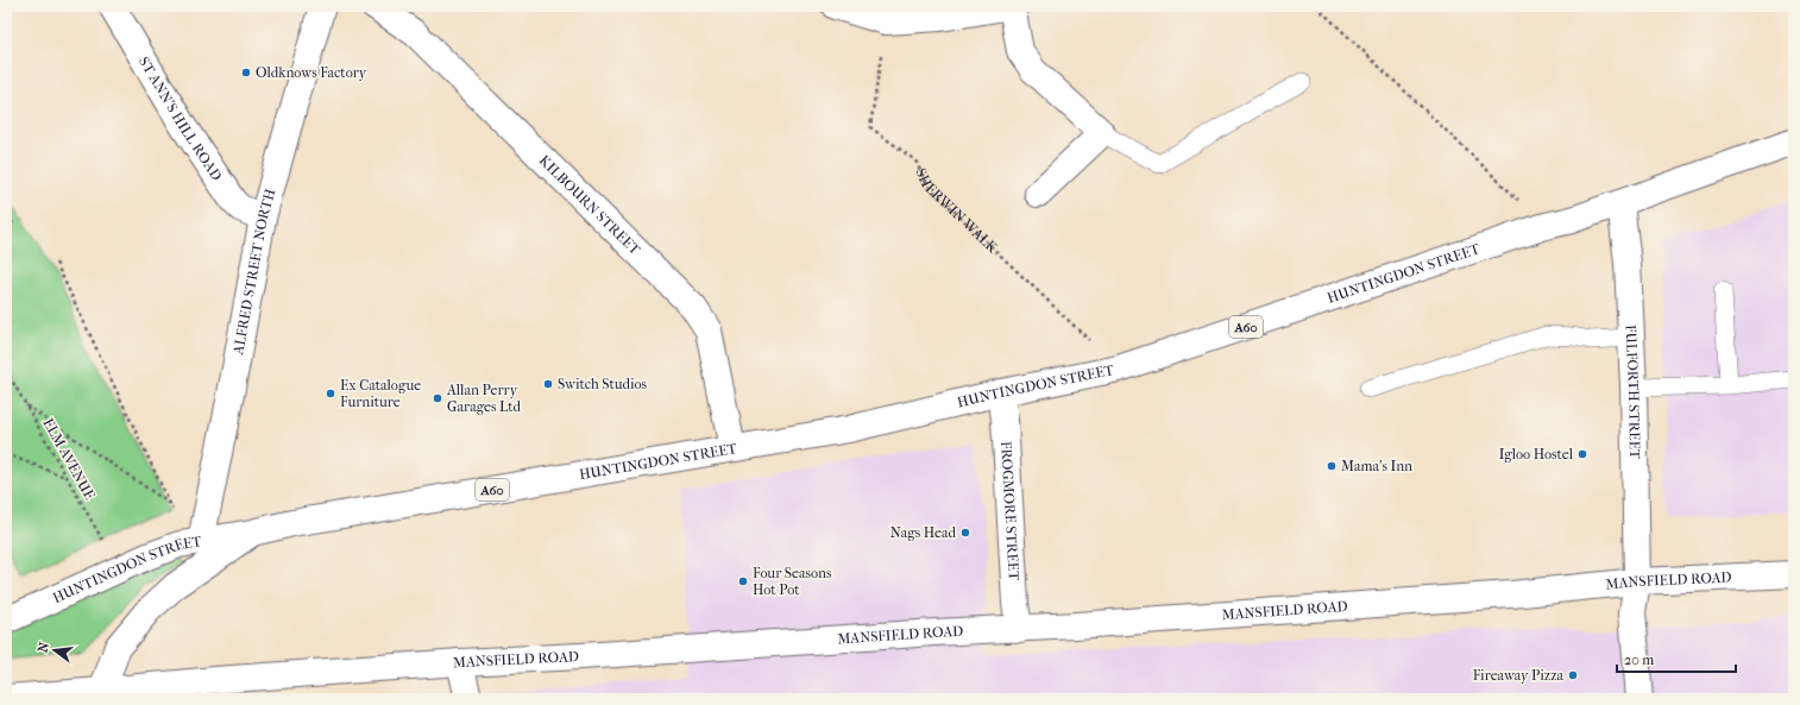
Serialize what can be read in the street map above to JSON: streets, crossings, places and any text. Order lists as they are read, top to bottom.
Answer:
{
  "streets": {
    "main road": [
      "ST ANN'S HILL ROAD",
      "KILBOURN STREET",
      "ALFRED STREET NORTH",
      "HUNTINGDON STREET",
      "A60",
      "FULFORTH STREET",
      "FROGMORE STREET",
      "MANSFIELD ROAD"
    ],
    "path": ["SHERWIN WALK", "ELM AVENUE"]
  },
  "crossings": [
    ["ST ANN'S HILL ROAD", "ALFRED STREET NORTH"],
    ["KILBOURN STREET", "HUNTINGDON STREET"],
    ["SHERWIN WALK", "HUNTINGDON STREET"],
    ["ALFRED STREET NORTH", "HUNTINGDON STREET"],
    ["HUNTINGDON STREET", "FULFORTH STREET"],
    ["HUNTINGDON STREET", "FROGMORE STREET"],
    ["HUNTINGDON STREET", "MANSFIELD ROAD"],
    ["FULFORTH STREET", "MANSFIELD ROAD"],
    ["FROGMORE STREET", "MANSFIELD ROAD"]
  ],
  "places": [
    "Oldknows Factory",
    "Switch Studios",
    "Ex Catalogue Furniture",
    "Allan Perry Garages Ltd",
    "Igloo Hostel",
    "Mama's Inn",
    "Nags Head",
    "Four Seasons Hot Pot",
    "Fireaway Pizza"
  ],
  "scale_bar": "20 m",
  "north": "left"
}
